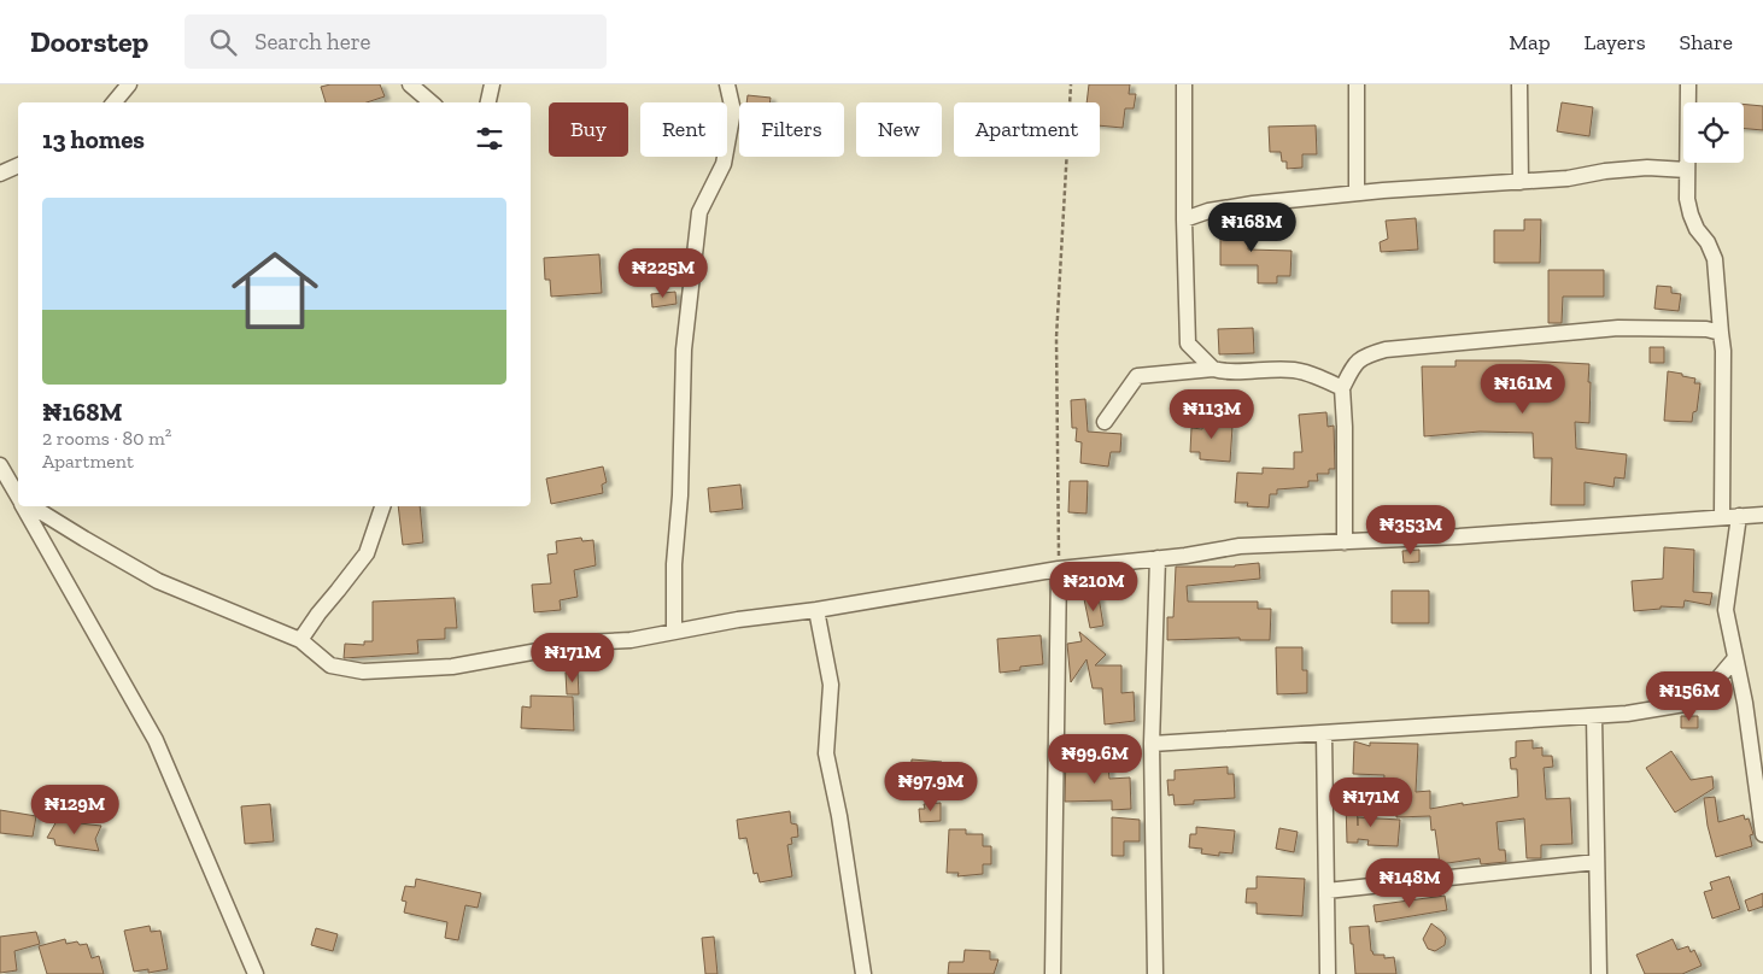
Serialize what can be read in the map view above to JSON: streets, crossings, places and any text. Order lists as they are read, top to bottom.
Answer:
{
  "page": {
    "header": "Doorstep",
    "search": "Search here",
    "nav": ["Map", "Layers", "Share"],
    "chip": [
      "Buy",
      "Rent",
      "Filters",
      "New",
      "Apartment"
    ],
    "heading": "13 homes",
    "list": [
      {
        "name": "₦168M",
        "note": "2 rooms · 80 m² · Apartment"
      }
    ],
    "price": [
      "₦168M",
      "₦225M",
      "₦161M",
      "₦113M",
      "₦353M",
      "₦210M",
      "₦171M",
      "₦156M",
      "₦99.6M",
      "₦97.9M",
      "₦171M",
      "₦129M",
      "₦148M"
    ]
  }
}
